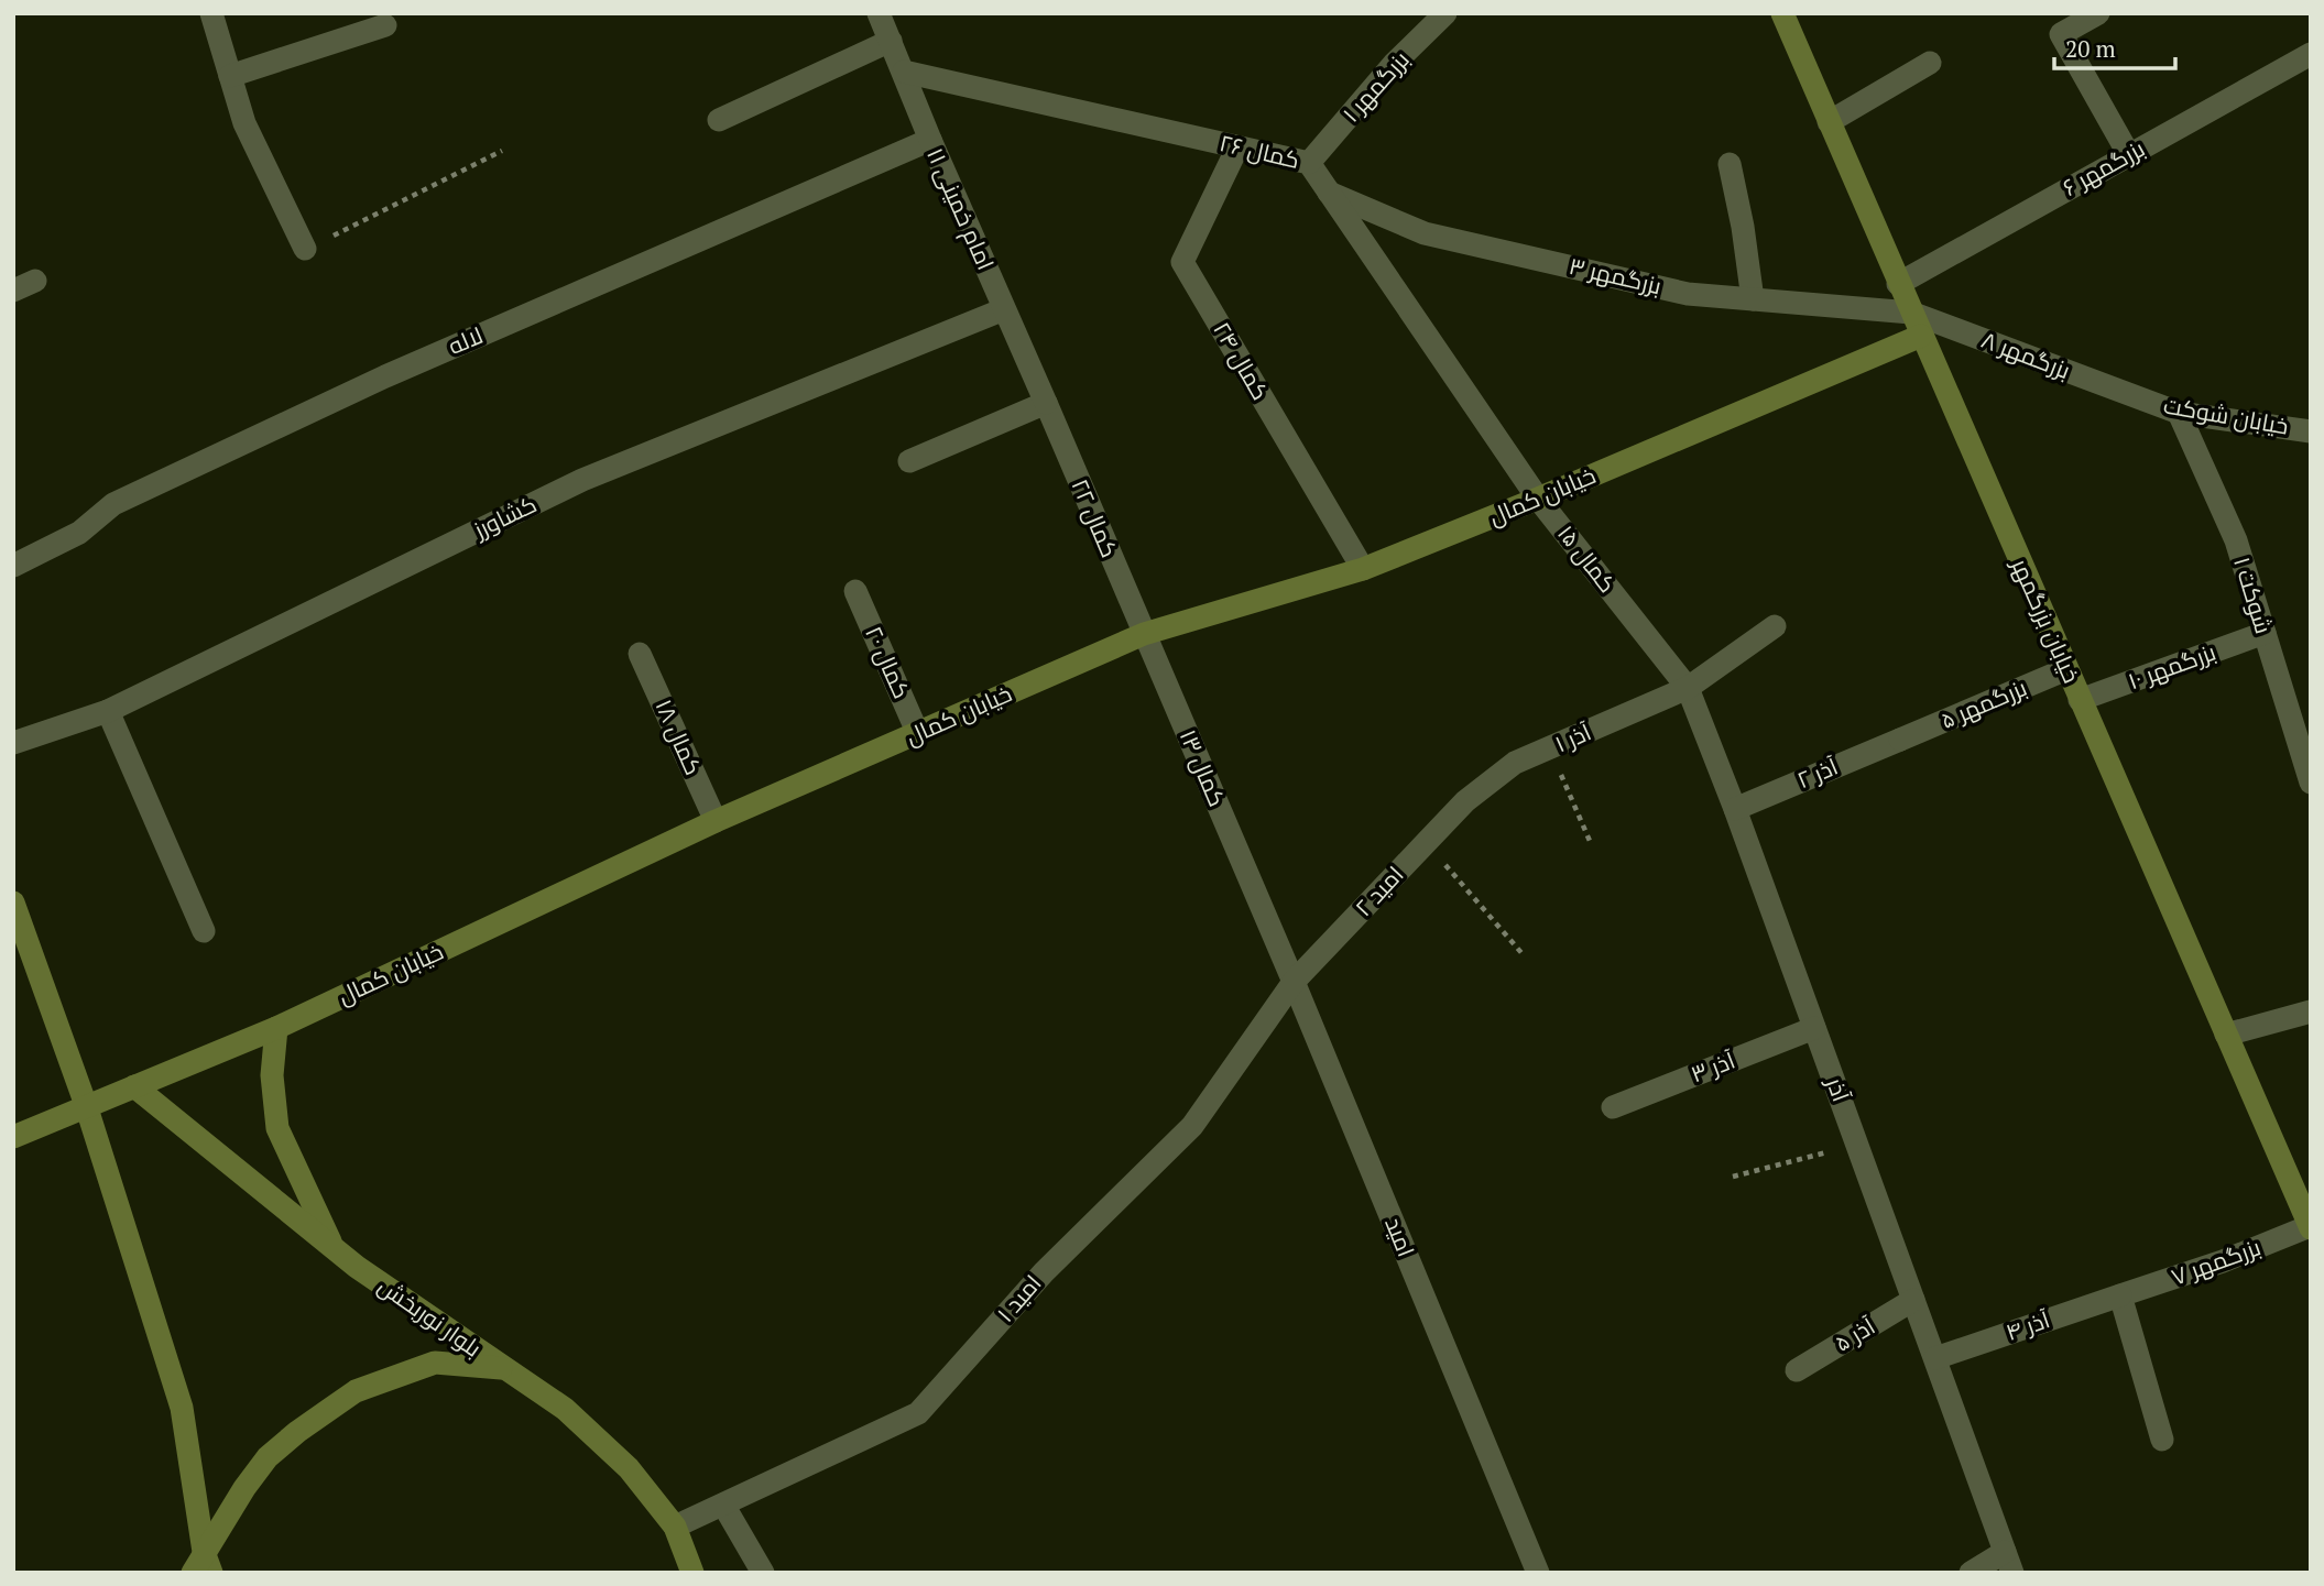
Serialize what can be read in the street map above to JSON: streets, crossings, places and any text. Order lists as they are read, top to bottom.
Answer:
{
  "streets": {
    "street": [
      "بزرگمهر ۱",
      "کمال ۲۶",
      "بزرگمهر ۶",
      "امام خمینی ۱۱",
      "بزرگمهر ۳",
      "لاله",
      "بزرگمهر ۸",
      "کمال ۲۴",
      "خیابان شوکت",
      "خیابان کمال",
      "کشاورز",
      "کمال ۲۲",
      "کمال ۱۵",
      "شوکت ۱",
      "خیابان بزرگمهر",
      "کمال ۲۰",
      "بزرگمهر ۱۰",
      "بزرگمهر ۵",
      "کمال ۱۸",
      "آذر ۱",
      "کمال ۱۳",
      "آذر ۲",
      "امید ۲",
      "آذر ۳",
      "آذر",
      "امید",
      "بزرگمهر ۷",
      "امید ۱",
      "بلوار نوربخش",
      "آذر ۴",
      "آذر ۵"
    ]
  },
  "crossings": [
    ["بزرگمهر ۱", "کمال ۲۶"],
    ["کمال ۲۶", "امام خمینی ۱۱"],
    ["کمال ۲۶", "بزرگمهر ۳"],
    ["کمال ۲۶", "کمال ۲۴"],
    ["کمال ۲۶", "خیابان کمال"],
    ["کمال ۲۶", "کمال ۱۵"],
    ["بزرگمهر ۶", "خیابان بزرگمهر"],
    ["امام خمینی ۱۱", "لاله"],
    ["امام خمینی ۱۱", "کشاورز"],
    ["امام خمینی ۱۱", "کمال ۲۲"],
    ["بزرگمهر ۳", "بزرگمهر ۸"],
    ["بزرگمهر ۳", "خیابان بزرگمهر"],
    ["بزرگمهر ۸", "خیابان شوکت"],
    ["بزرگمهر ۸", "خیابان بزرگمهر"],
    ["کمال ۲۴", "خیابان کمال"],
    ["خیابان شوکت", "شوکت ۱"],
    ["خیابان کمال", "کمال ۲۲"],
    ["خیابان کمال", "کمال ۱۵"],
    ["خیابان کمال", "خیابان بزرگمهر"],
    ["خیابان کمال", "کمال ۲۰"],
    ["خیابان کمال", "کمال ۱۸"],
    ["خیابان کمال", "کمال ۱۳"],
    ["خیابان کمال", "بلوار نوربخش"],
    ["کمال ۲۲", "کمال ۱۳"],
    ["کمال ۱۵", "آذر"],
    ["شوکت ۱", "بزرگمهر ۱۰"],
    ["خیابان بزرگمهر", "بزرگمهر ۱۰"],
    ["خیابان بزرگمهر", "بزرگمهر ۵"],
    ["خیابان بزرگمهر", "بزرگمهر ۷"],
    ["بزرگمهر ۵", "آذر ۲"],
    ["آذر ۱", "امید ۲"],
    ["آذر ۱", "آذر"],
    ["کمال ۱۳", "امید"],
    ["آذر ۲", "آذر"],
    ["امید ۲", "امید"],
    ["امید ۲", "امید ۱"],
    ["آذر ۳", "آذر"],
    ["آذر", "آذر ۴"],
    ["آذر", "آذر ۵"],
    ["امید", "امید ۱"],
    ["بزرگمهر ۷", "آذر ۴"],
    ["امید ۱", "بلوار نوربخش"]
  ],
  "scale_bar": "20 m"
}
